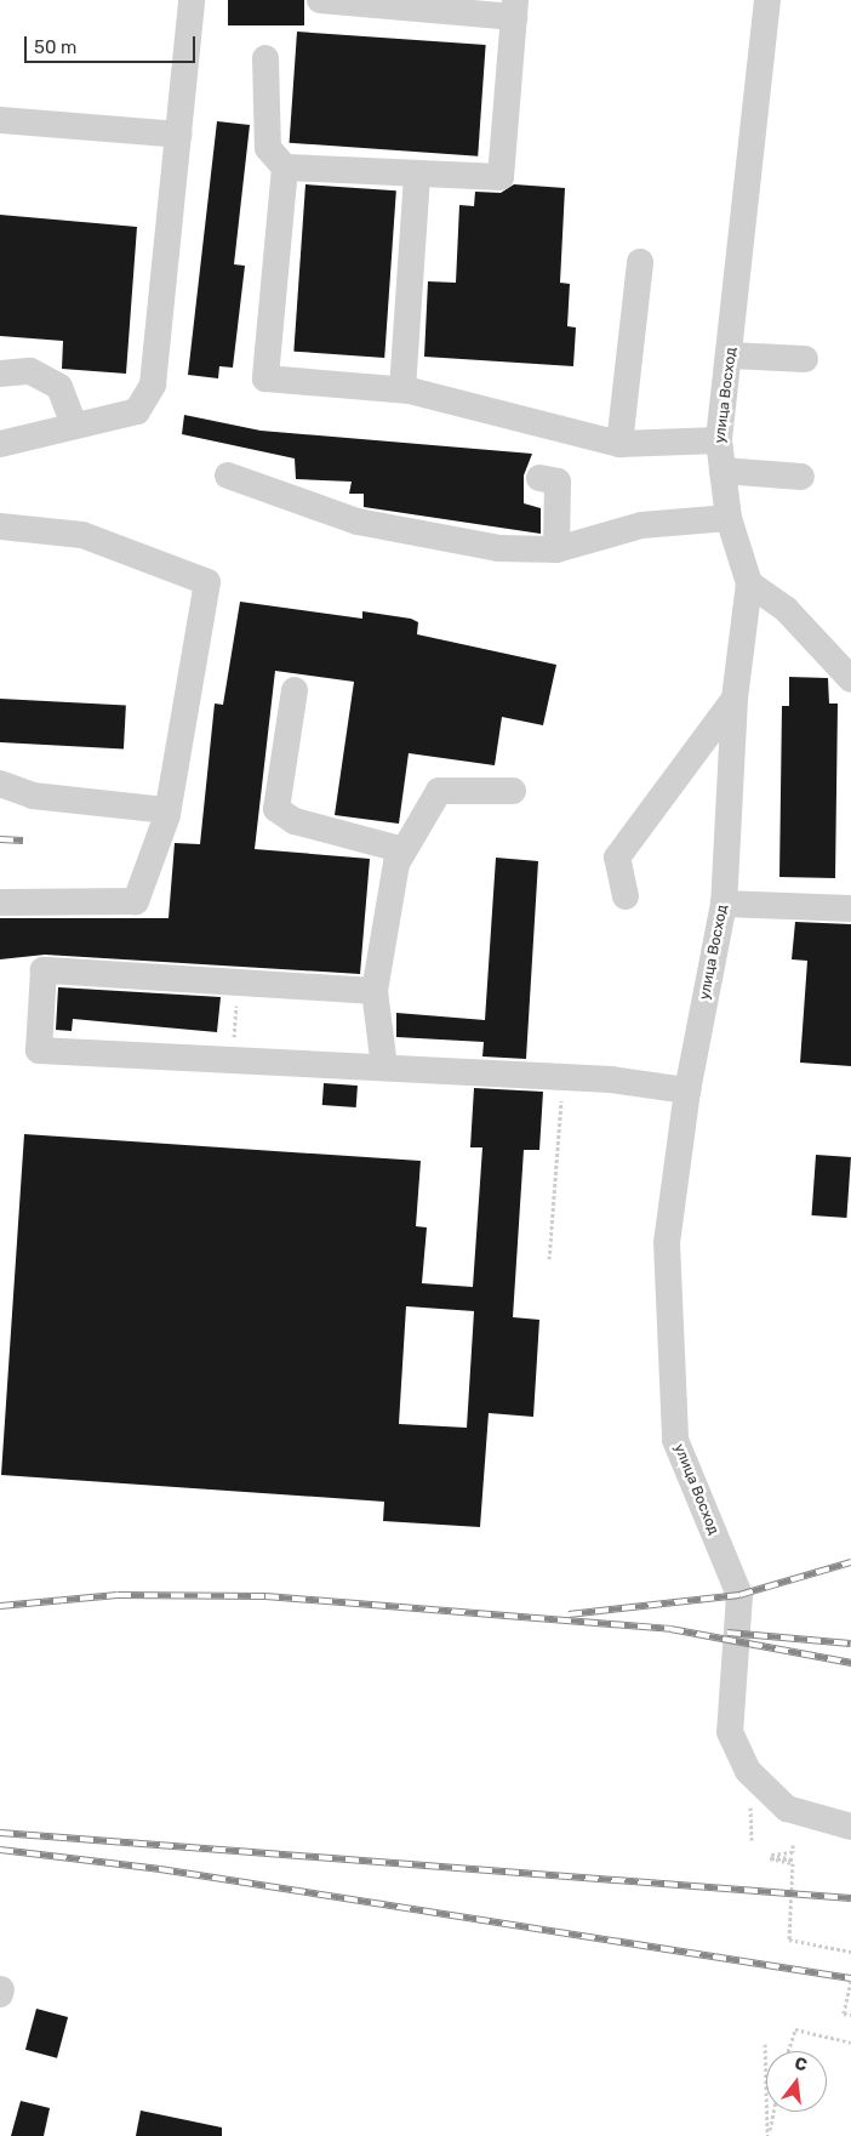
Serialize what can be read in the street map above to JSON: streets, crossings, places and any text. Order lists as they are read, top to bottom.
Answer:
{
  "streets": {
    "street": ["улица Восход"]
  },
  "scale_bar": "50 m",
  "north": "top"
}
